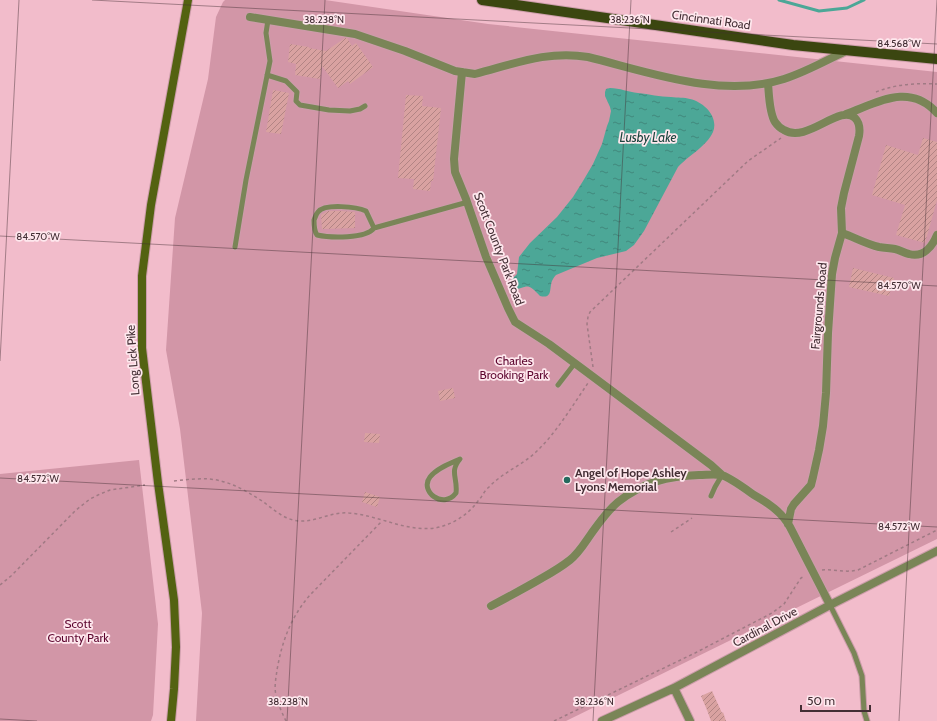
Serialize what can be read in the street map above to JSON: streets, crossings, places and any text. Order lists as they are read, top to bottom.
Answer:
{
  "streets": {
    "main road": ["Cincinnati Road", "Long Lick Pike"],
    "street": ["Scott County Park Road", "Fairgrounds Road", "Cardinal Drive"]
  },
  "crossings": [
    ["Scott County Park Road", "Fairgrounds Road"]
  ],
  "water": ["Lusby Lake"],
  "parks": ["Charles Brooking Park", "Scott County Park"],
  "places": ["Angel of Hope Ashley Lyons Memorial"],
  "scale_bar": "50 m",
  "coordinates": [
    "38.238°N",
    "38.236°N",
    "84.568°W",
    "84.570°W",
    "84.572°W"
  ]
}
